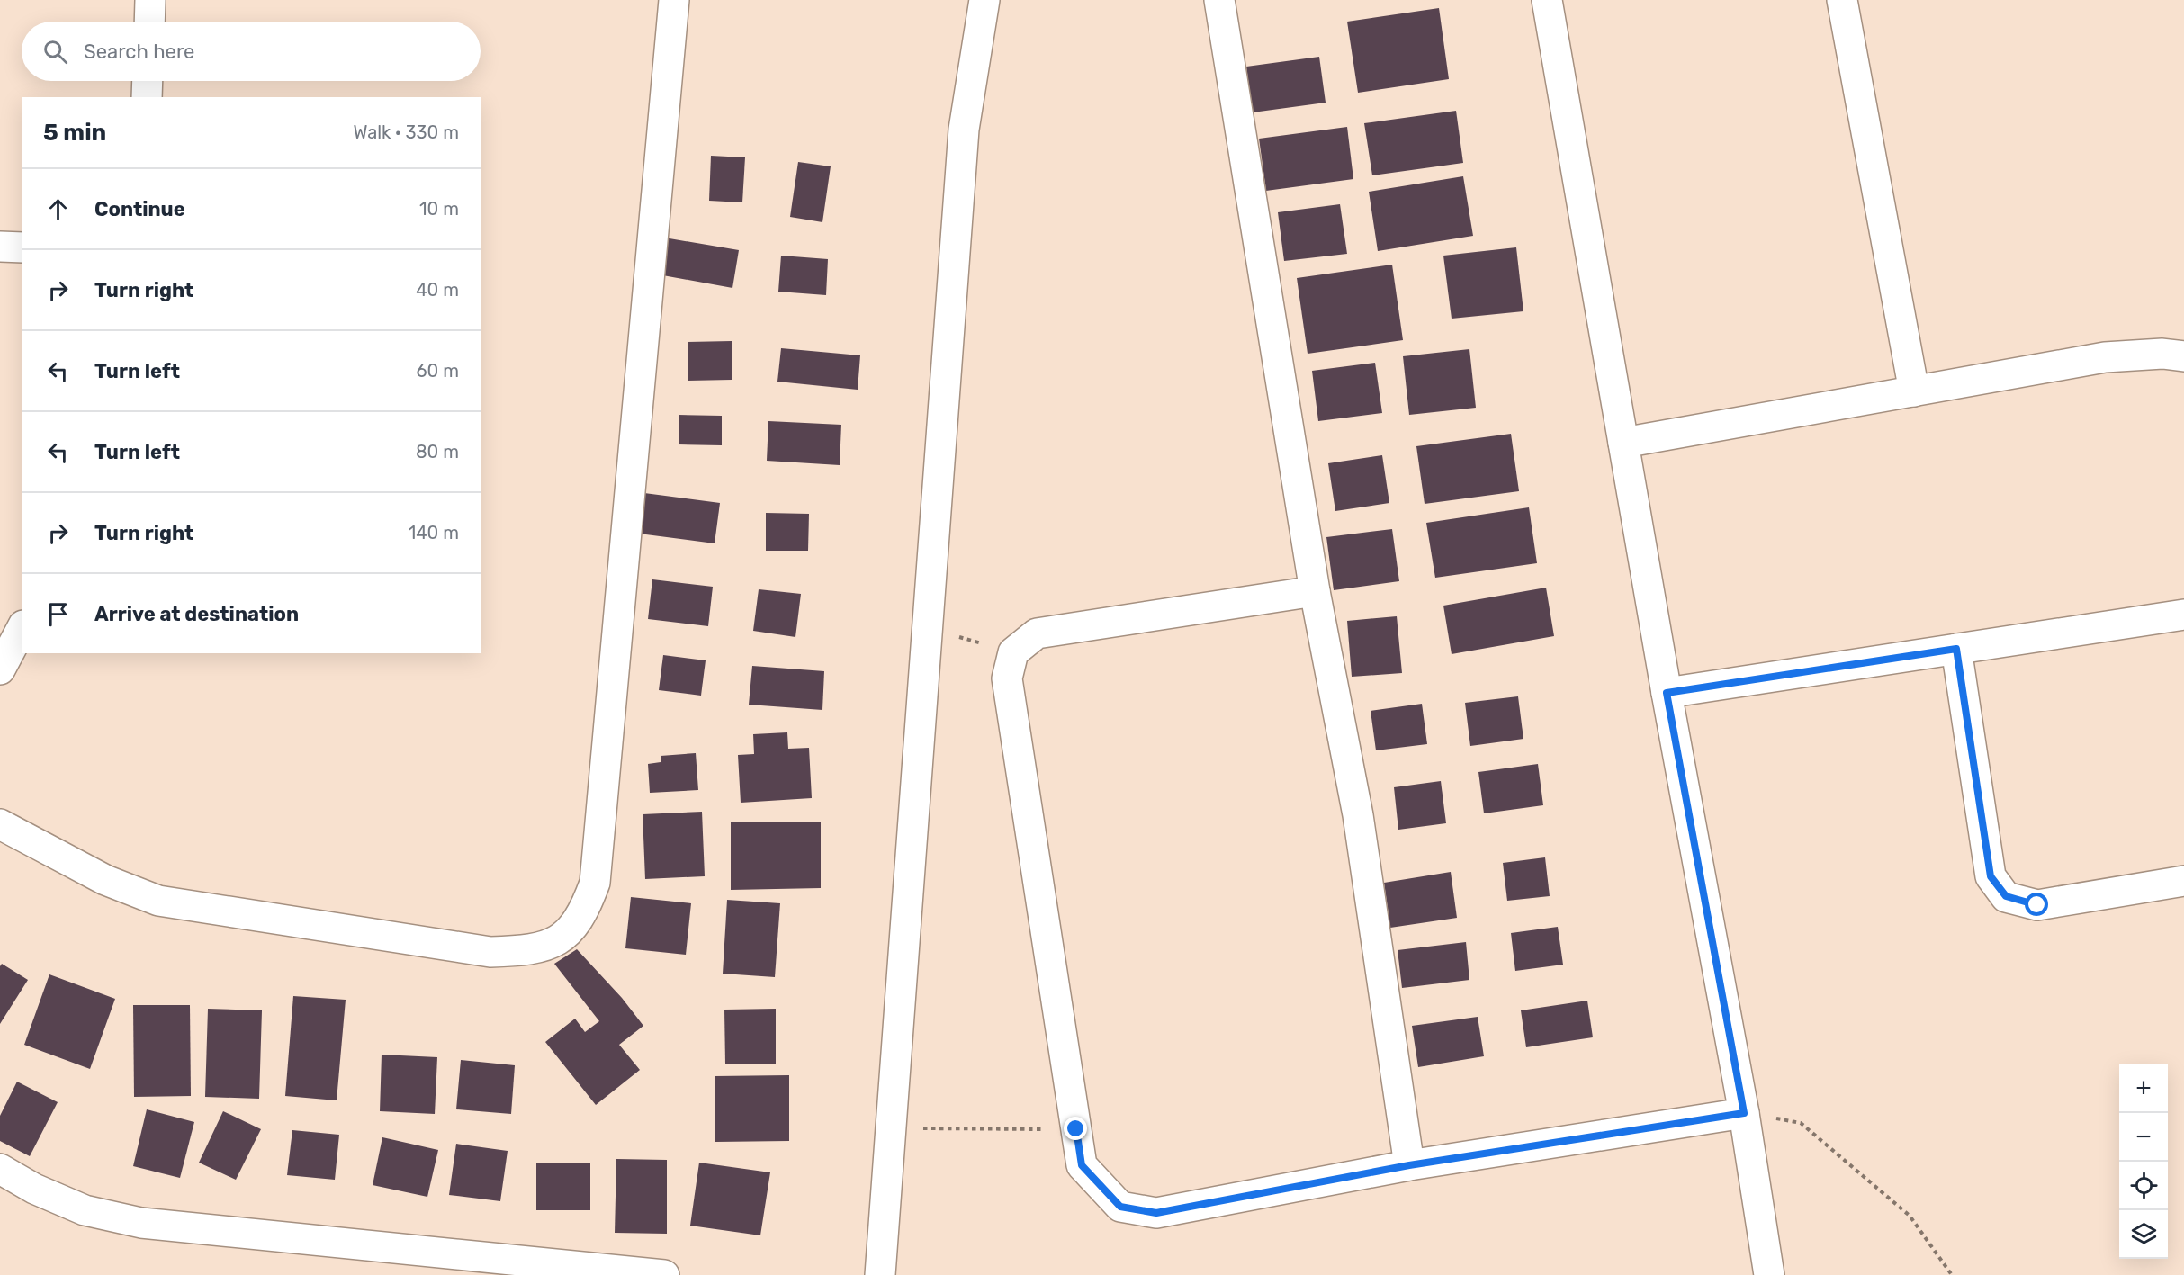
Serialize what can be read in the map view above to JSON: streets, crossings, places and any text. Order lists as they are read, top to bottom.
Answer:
{
  "page": {
    "search": "Search here",
    "heading": ["5 min", "Walk · 330 m"],
    "list": [
      ["Continue", "10 m"],
      ["Turn right", "40 m"],
      ["Turn left", "60 m"],
      ["Turn left", "80 m"],
      ["Turn right", "140 m"],
      "Arrive at destination"
    ],
    "map_buttons": ["+", "−"]
  }
}
